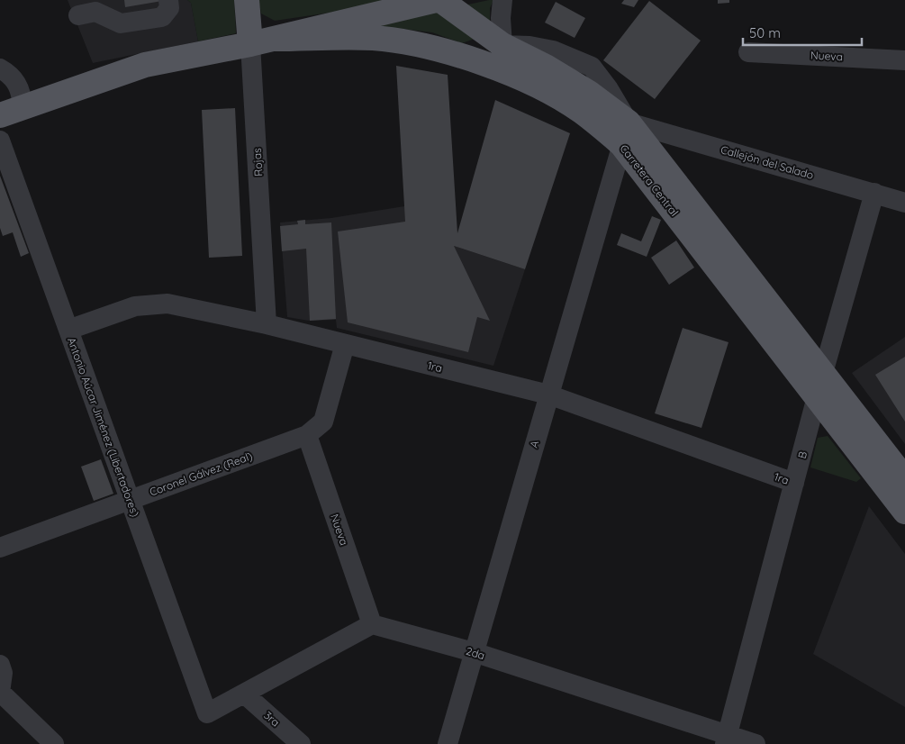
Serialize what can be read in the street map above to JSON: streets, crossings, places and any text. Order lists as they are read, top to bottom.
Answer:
{
  "streets": {
    "main road": ["Rojas", "Carretera Central"],
    "street": [
      "Nueva",
      "Callejón del Salado",
      "1ra",
      "Antonio Aúcar Jiménez (Libertadores)",
      "A",
      "B",
      "Coronel Gálvez (Real)",
      "2da",
      "3ra"
    ]
  },
  "crossings": [
    ["Nueva", "Coronel Gálvez (Real)"],
    ["Nueva", "2da"],
    ["Rojas", "Carretera Central"],
    ["Rojas", "1ra"],
    ["Callejón del Salado", "Carretera Central"],
    ["Callejón del Salado", "A"],
    ["Callejón del Salado", "B"],
    ["Carretera Central", "A"],
    ["Carretera Central", "B"],
    ["1ra", "Antonio Aúcar Jiménez (Libertadores)"],
    ["1ra", "A"],
    ["1ra", "B"],
    ["1ra", "Coronel Gálvez (Real)"],
    ["Antonio Aúcar Jiménez (Libertadores)", "Coronel Gálvez (Real)"],
    ["Antonio Aúcar Jiménez (Libertadores)", "3ra"],
    ["A", "2da"],
    ["B", "2da"]
  ],
  "scale_bar": "50 m"
}
